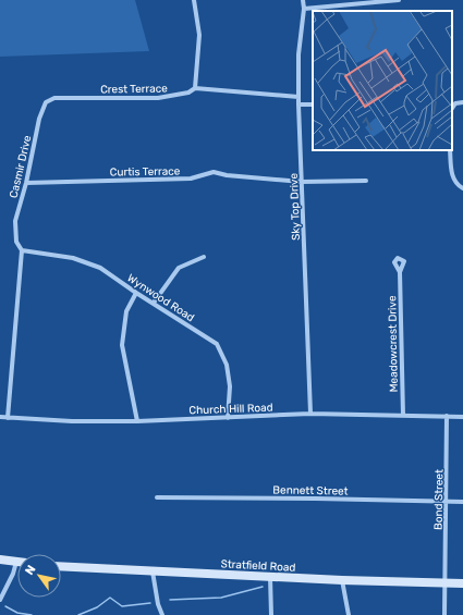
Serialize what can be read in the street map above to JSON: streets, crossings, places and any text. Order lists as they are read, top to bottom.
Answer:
{
  "streets": {
    "main road": ["Stratfield Road"],
    "street": [
      "Crest Terrace",
      "Casmir Drive",
      "Curtis Terrace",
      "Sky Top Drive",
      "Wynwood Road",
      "Meadowcrest Drive",
      "Church Hill Road",
      "Bennett Street",
      "Bond Street"
    ]
  },
  "crossings": [
    ["Crest Terrace", "Casmir Drive"],
    ["Crest Terrace", "Sky Top Drive"],
    ["Casmir Drive", "Curtis Terrace"],
    ["Casmir Drive", "Wynwood Road"],
    ["Casmir Drive", "Church Hill Road"],
    ["Curtis Terrace", "Sky Top Drive"],
    ["Sky Top Drive", "Church Hill Road"],
    ["Wynwood Road", "Church Hill Road"],
    ["Meadowcrest Drive", "Church Hill Road"],
    ["Church Hill Road", "Bond Street"],
    ["Bennett Street", "Bond Street"],
    ["Bond Street", "Stratfield Road"]
  ],
  "north": "top left"
}
